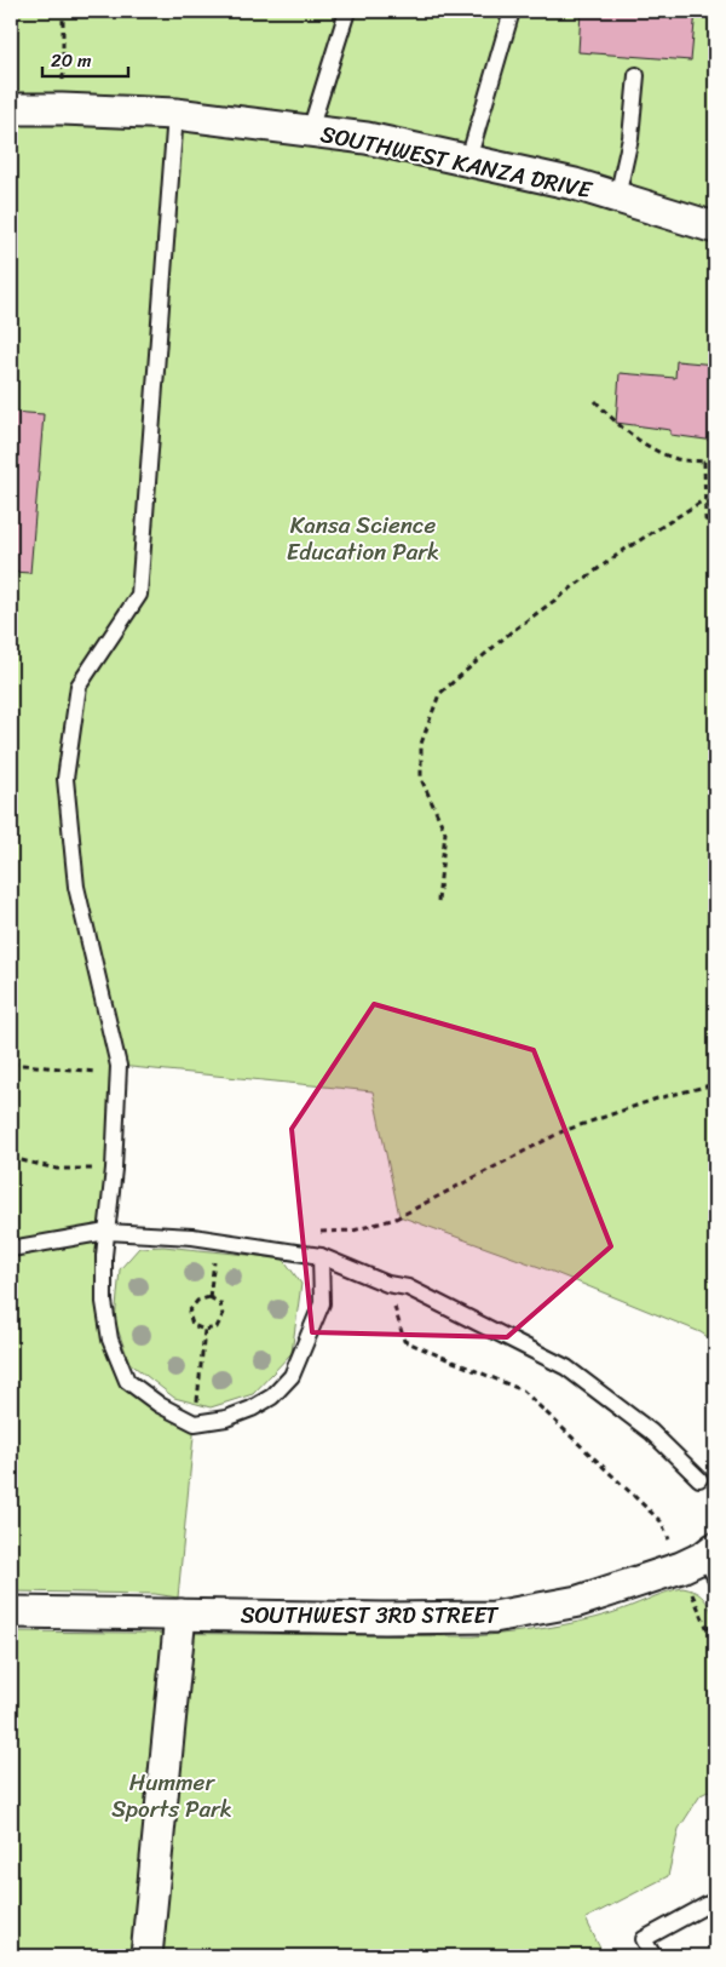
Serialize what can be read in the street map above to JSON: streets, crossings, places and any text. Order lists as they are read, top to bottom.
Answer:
{
  "streets": {
    "street": ["SOUTHWEST KANZA DRIVE", "SOUTHWEST 3RD STREET"]
  },
  "parks": ["Kansa Science Education Park", "Hummer Sports Park"],
  "scale_bar": "20 m"
}
